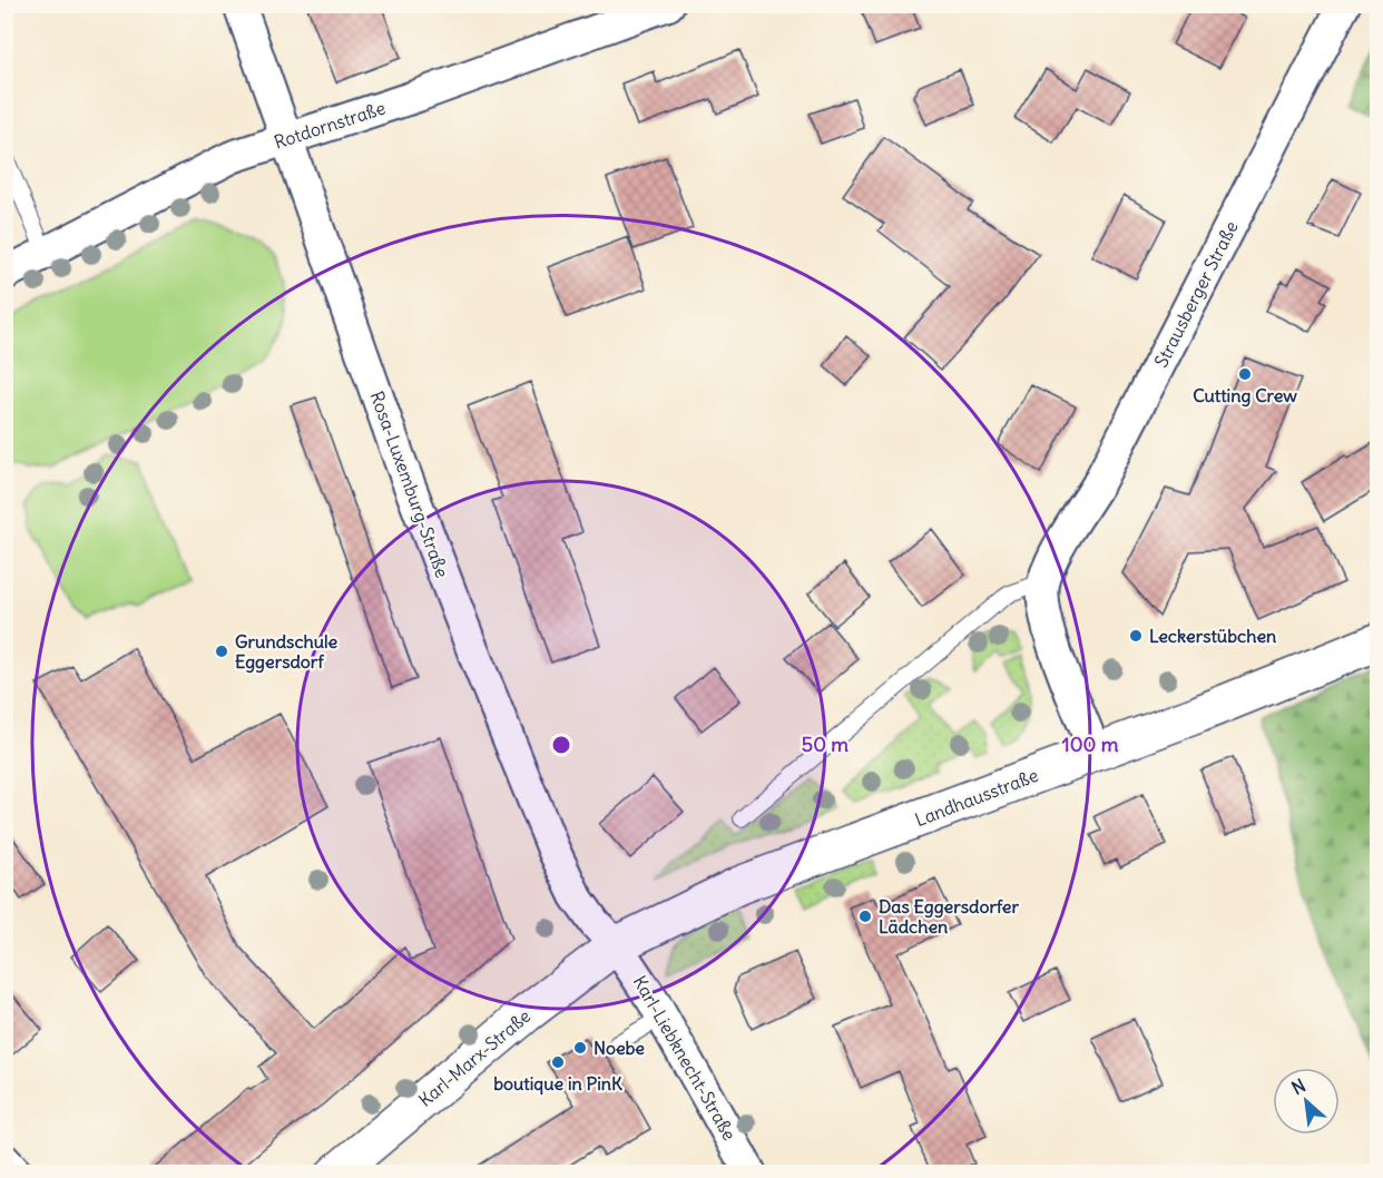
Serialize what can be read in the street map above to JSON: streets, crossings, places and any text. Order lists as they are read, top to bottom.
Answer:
{
  "streets": {
    "street": [
      "Rotdornstraße",
      "Strausberger Straße",
      "Rosa-Luxemburg-Straße",
      "Landhausstraße",
      "Karl-Marx-Straße",
      "Karl-Liebknecht-Straße"
    ]
  },
  "crossings": [
    ["Rotdornstraße", "Rosa-Luxemburg-Straße"],
    ["Strausberger Straße", "Landhausstraße"],
    ["Rosa-Luxemburg-Straße", "Landhausstraße"],
    ["Rosa-Luxemburg-Straße", "Karl-Marx-Straße"],
    ["Rosa-Luxemburg-Straße", "Karl-Liebknecht-Straße"],
    ["Landhausstraße", "Karl-Marx-Straße"],
    ["Landhausstraße", "Karl-Liebknecht-Straße"],
    ["Karl-Marx-Straße", "Karl-Liebknecht-Straße"]
  ],
  "places": [
    "Cutting Crew",
    "Leckerstübchen",
    "Grundschule Eggersdorf",
    "Das Eggersdorfer Lädchen",
    "Noebe",
    "boutique in PinK"
  ],
  "north": "top left",
  "rings": ["50 m", "100 m"]
}
